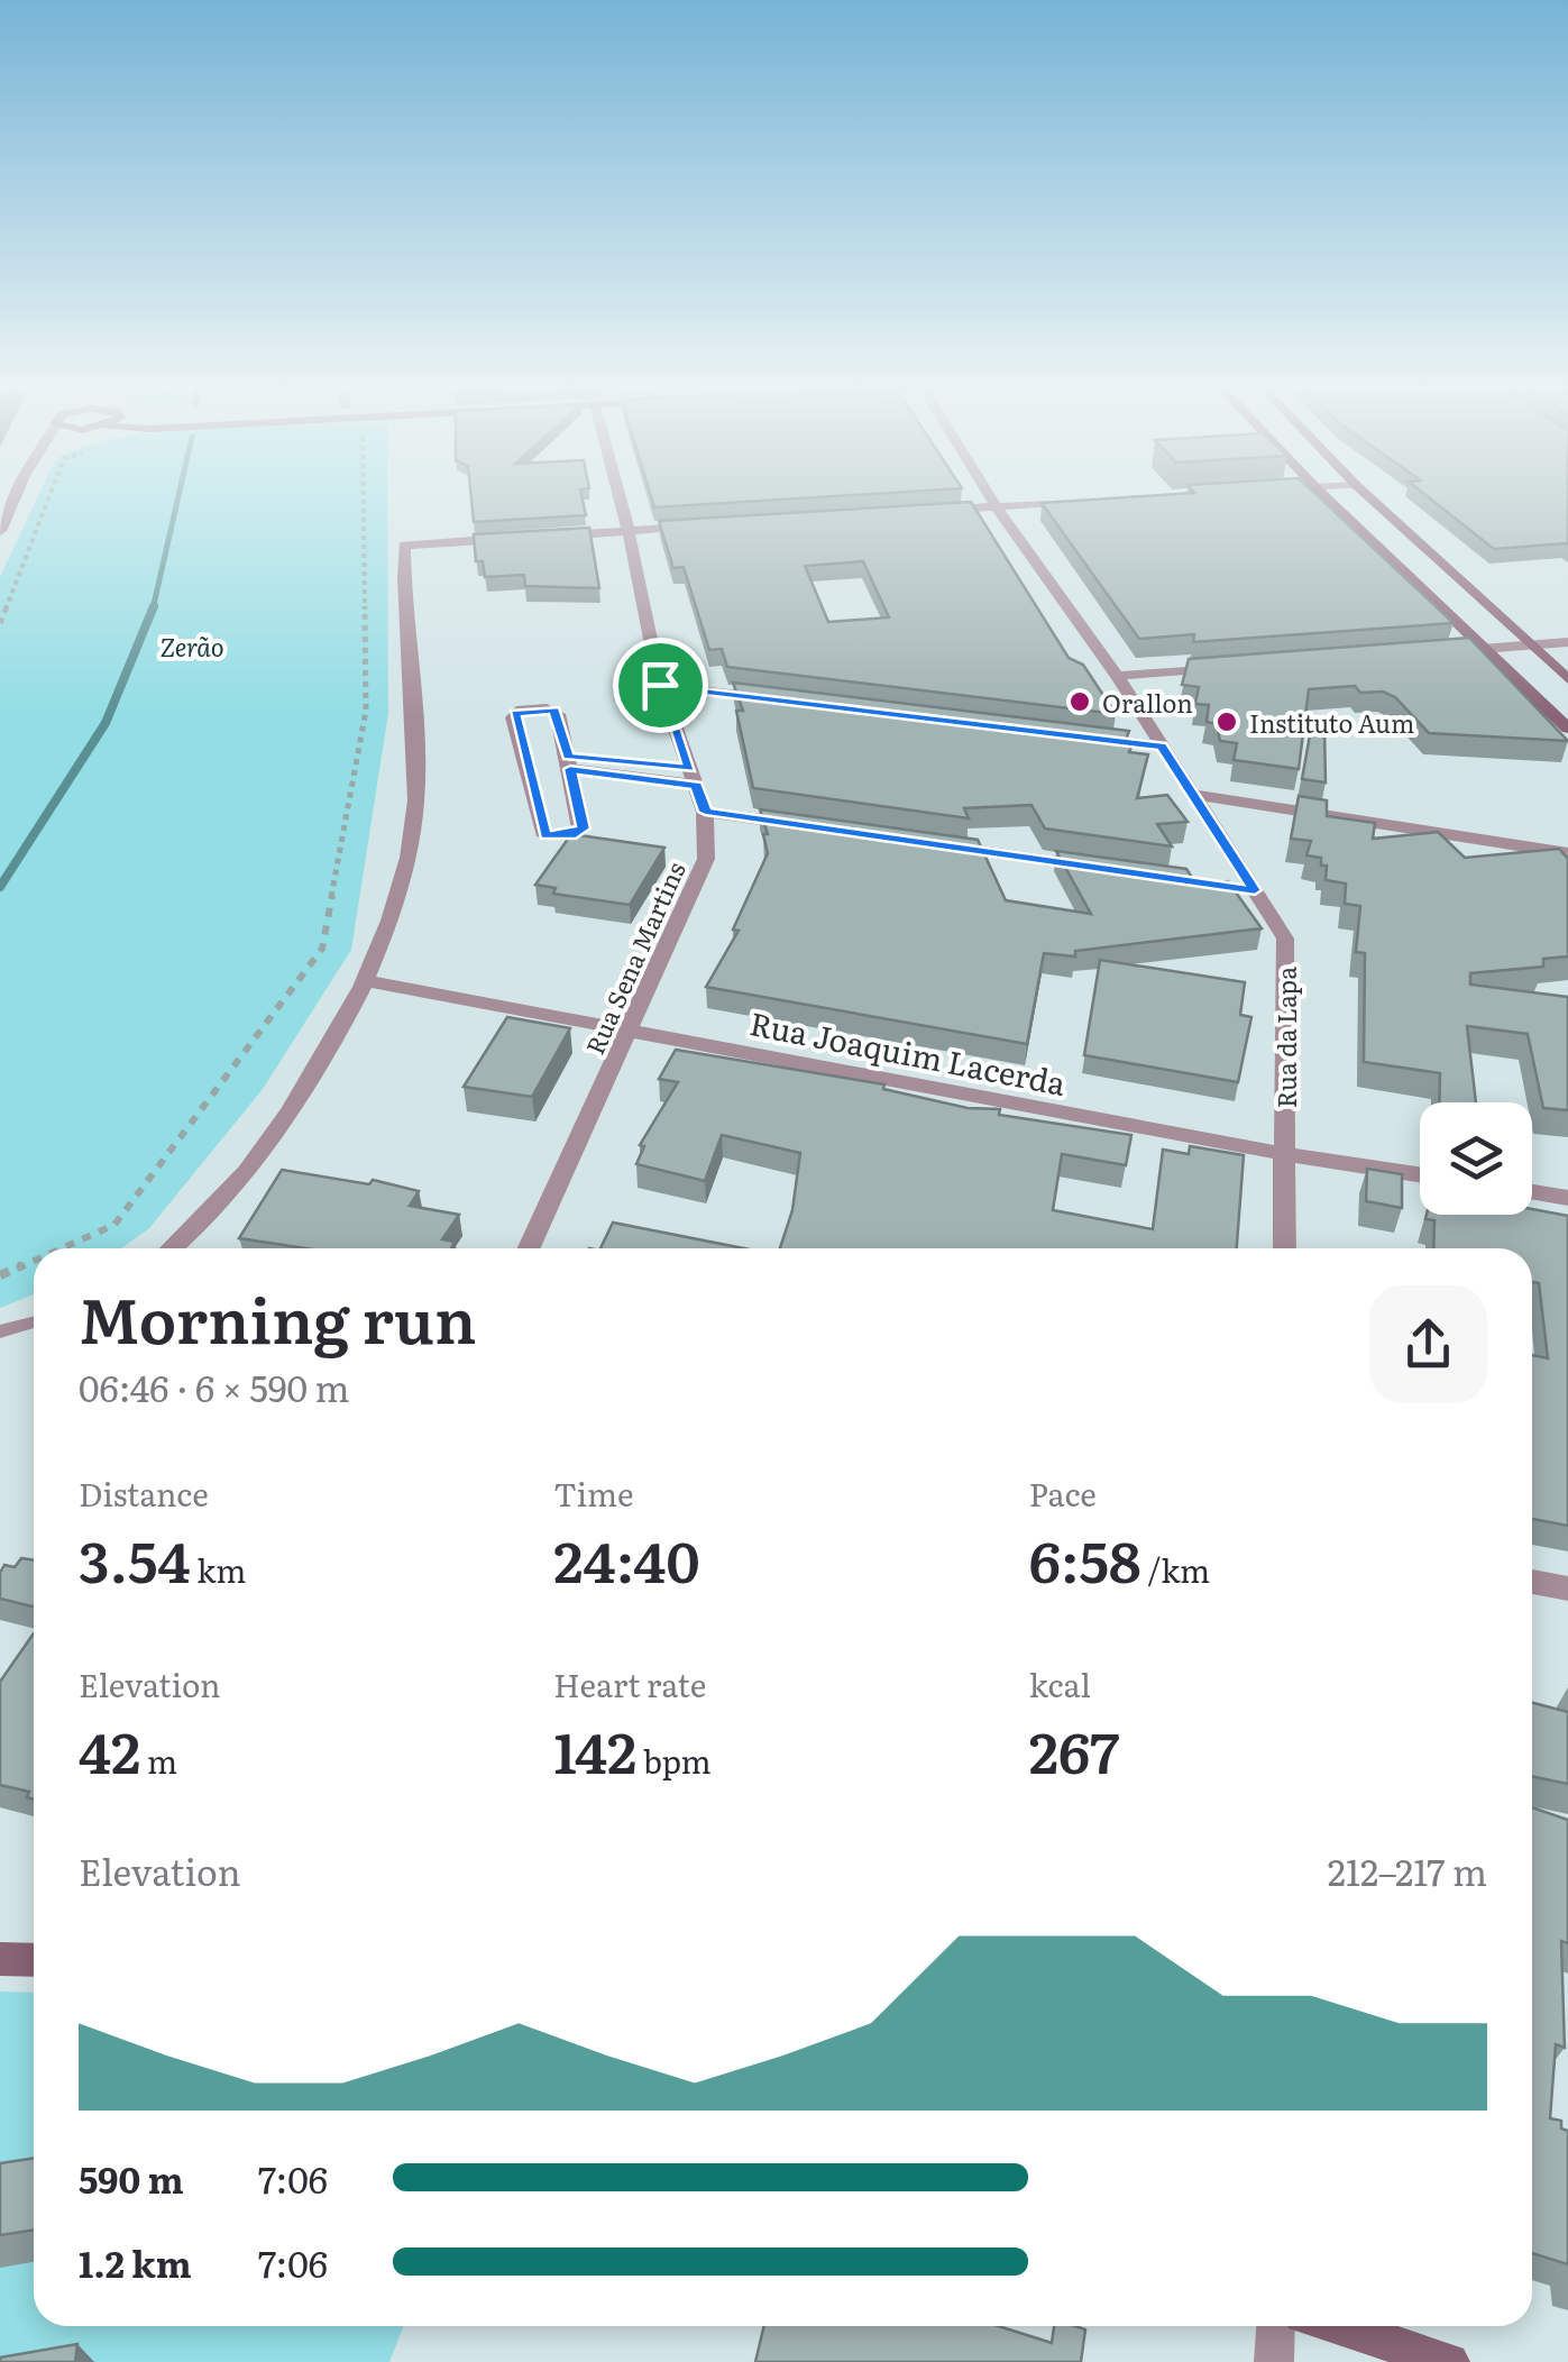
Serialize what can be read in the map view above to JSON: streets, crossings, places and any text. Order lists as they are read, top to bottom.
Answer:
{
  "streets": {
    "street": ["Rua Sena Martins", "Rua da Lapa", "Rua Joaquim Lacerda"]
  },
  "crossings": [
    ["Rua Sena Martins", "Rua Joaquim Lacerda"],
    ["Rua da Lapa", "Rua Joaquim Lacerda"]
  ],
  "parks": ["Zerão"],
  "places": ["Orallon", "Instituto Aum"],
  "page": {
    "heading": ["Morning run", "06:46 · 6 × 590 m"],
    "stats": [
      ["Distance", "3.54 km"],
      ["Time", "24:40"],
      ["Pace", "6:58 /km"],
      ["Elevation", "42 m"],
      ["Heart rate", "142 bpm"],
      ["kcal", "267"]
    ],
    "chart": ["Elevation", "212–217 m"],
    "list": [
      {
        "name": "590 m",
        "note": "7:06"
      },
      {
        "name": "1.2 km",
        "note": "7:06"
      }
    ]
  }
}
